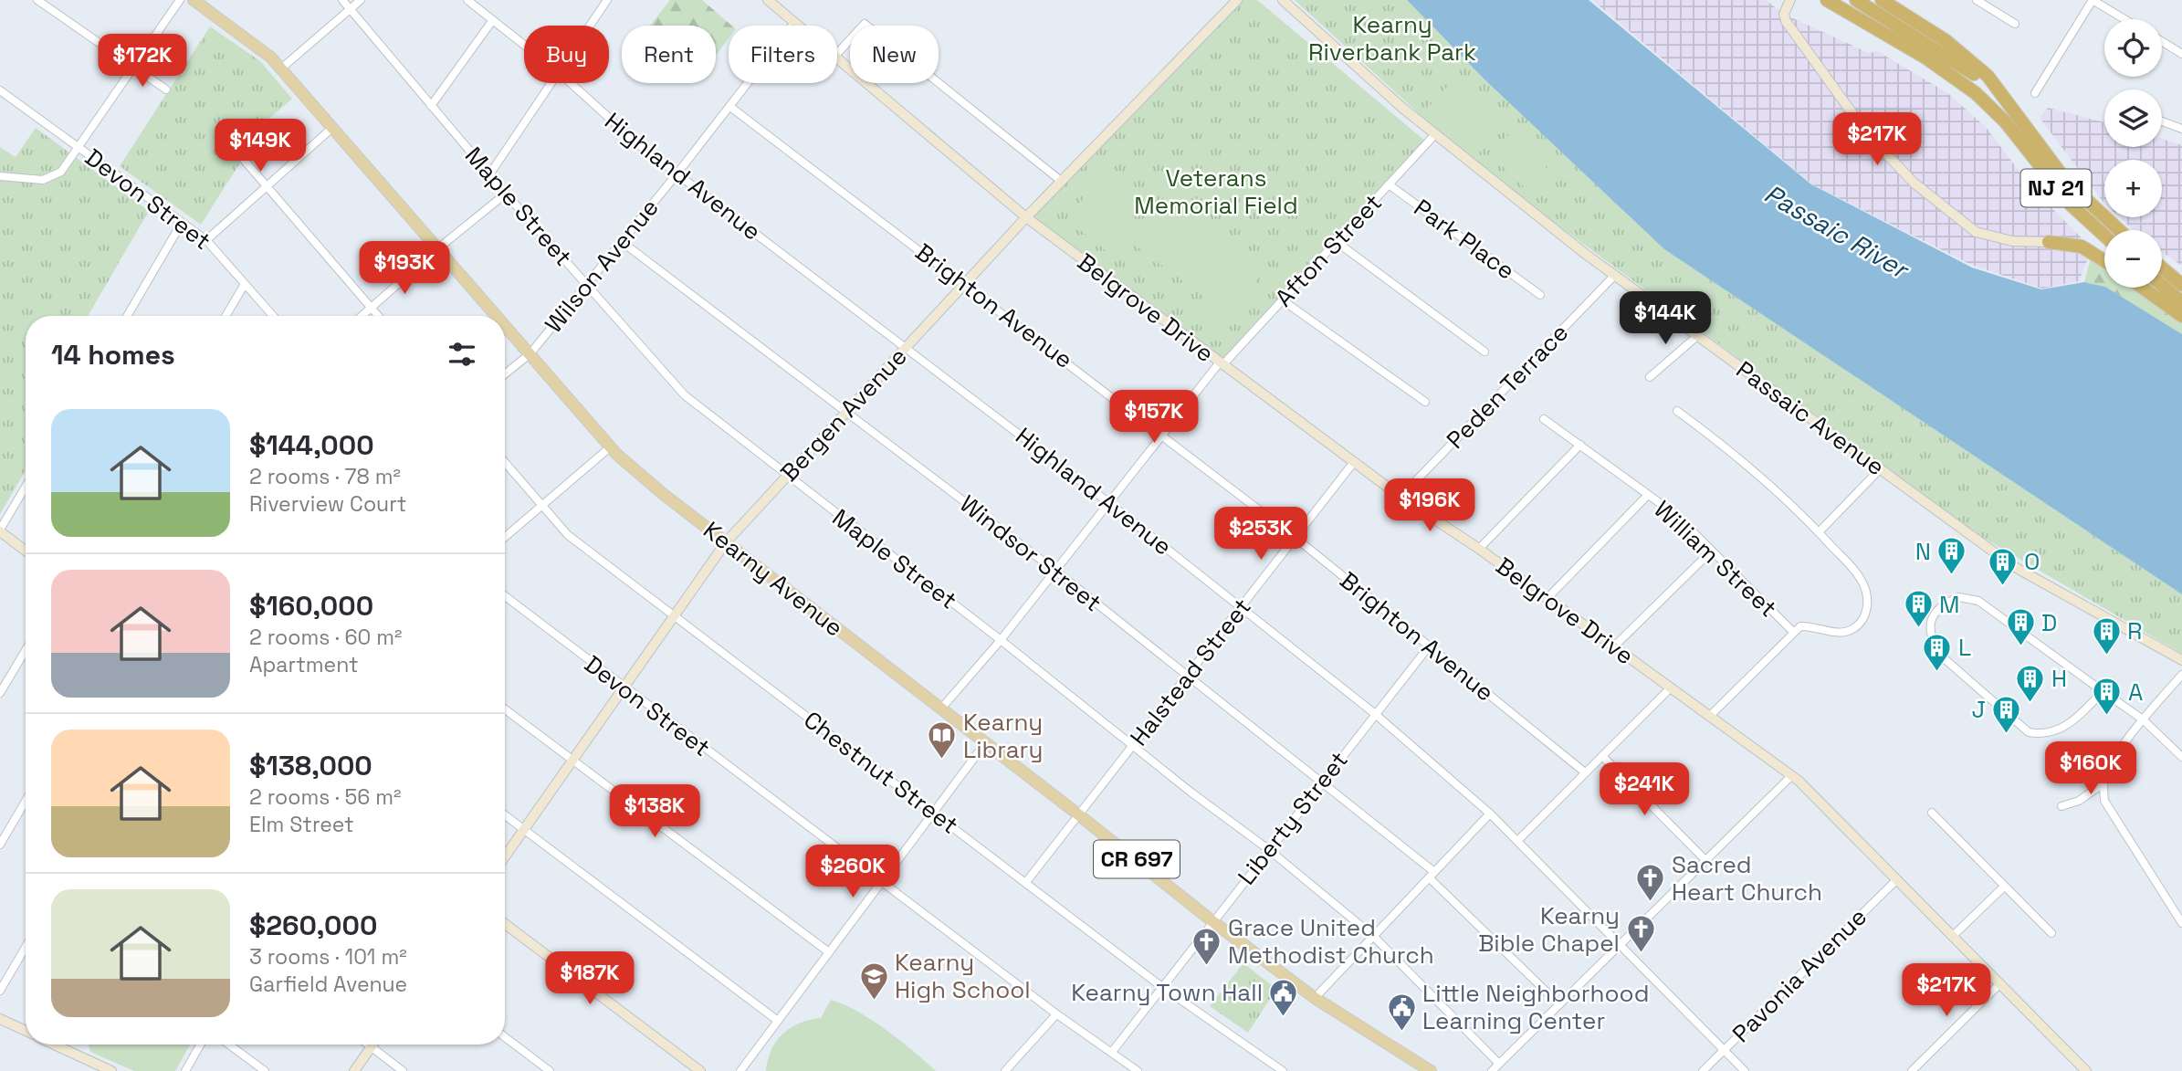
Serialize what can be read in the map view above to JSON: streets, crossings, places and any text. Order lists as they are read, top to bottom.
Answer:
{
  "streets": {
    "highway": ["NJ 21"],
    "main road": ["Kearny Avenue", "CR 697"],
    "street": [
      "Highland Avenue",
      "Devon Street",
      "Maple Street",
      "Park Place",
      "Afton Street",
      "Wilson Avenue",
      "Brighton Avenue",
      "Belgrove Drive",
      "Peden Terrace",
      "Bergen Avenue",
      "Passaic Avenue",
      "Windsor Street",
      "William Street",
      "Halstead Street",
      "Chestnut Street",
      "Liberty Street",
      "Pavonia Avenue"
    ]
  },
  "crossings": [
    ["Highland Avenue", "Afton Street"],
    ["Highland Avenue", "Wilson Avenue"],
    ["Highland Avenue", "Bergen Avenue"],
    ["Highland Avenue", "Halstead Street"],
    ["Highland Avenue", "Liberty Street"],
    ["Highland Avenue", "Pavonia Avenue"],
    ["Devon Street", "Bergen Avenue"],
    ["Devon Street", "Liberty Street"],
    ["Maple Street", "Afton Street"],
    ["Maple Street", "Wilson Avenue"],
    ["Maple Street", "Bergen Avenue"],
    ["Maple Street", "Halstead Street"],
    ["Maple Street", "Liberty Street"],
    ["Park Place", "Afton Street"],
    ["Afton Street", "Brighton Avenue"],
    ["Afton Street", "Belgrove Drive"],
    ["Afton Street", "Passaic Avenue"],
    ["Afton Street", "Windsor Street"],
    ["Afton Street", "Kearny Avenue"],
    ["Wilson Avenue", "Brighton Avenue"],
    ["Wilson Avenue", "Belgrove Drive"],
    ["Wilson Avenue", "Windsor Street"],
    ["Wilson Avenue", "Kearny Avenue"],
    ["Brighton Avenue", "Bergen Avenue"],
    ["Brighton Avenue", "Halstead Street"],
    ["Brighton Avenue", "Liberty Street"],
    ["Belgrove Drive", "Peden Terrace"],
    ["Belgrove Drive", "Bergen Avenue"],
    ["Belgrove Drive", "Halstead Street"],
    ["Belgrove Drive", "Pavonia Avenue"],
    ["Peden Terrace", "Passaic Avenue"],
    ["Bergen Avenue", "Windsor Street"],
    ["Bergen Avenue", "Kearny Avenue"],
    ["Bergen Avenue", "Chestnut Street"],
    ["Windsor Street", "Halstead Street"],
    ["Windsor Street", "Liberty Street"],
    ["Kearny Avenue", "Halstead Street"],
    ["Kearny Avenue", "Liberty Street"],
    ["Halstead Street", "Chestnut Street"],
    ["Chestnut Street", "Liberty Street"]
  ],
  "water": ["Passaic River"],
  "parks": ["Kearny Riverbank Park", "Veterans Memorial Field"],
  "places": {
    "building": [
      "N",
      "O",
      "M",
      "D",
      "R",
      "L",
      "H",
      "A",
      "J"
    ],
    "library": ["Kearny Library"],
    "church": ["Sacred Heart Church", "Kearny Bible Chapel", "Grace United Methodist Church"],
    "school or university": ["Kearny High School"],
    "public building": ["Kearny Town Hall", "Little Neighborhood Learning Center"]
  },
  "page": {
    "map_buttons": ["+", "−"],
    "chip": [
      "Buy",
      "Rent",
      "Filters",
      "New"
    ],
    "price": [
      "$172K",
      "$217K",
      "$149K",
      "$193K",
      "$144K",
      "$157K",
      "$196K",
      "$253K",
      "$160K",
      "$241K",
      "$138K",
      "$260K",
      "$187K",
      "$217K"
    ],
    "heading": "14 homes",
    "list": [
      {
        "name": "$144,000",
        "note": "2 rooms · 78 m² · Riverview Court"
      },
      {
        "name": "$160,000",
        "note": "2 rooms · 60 m² · Apartment"
      },
      {
        "name": "$138,000",
        "note": "2 rooms · 56 m² · Elm Street"
      },
      {
        "name": "$260,000",
        "note": "3 rooms · 101 m² · Garfield Avenue"
      }
    ]
  }
}
